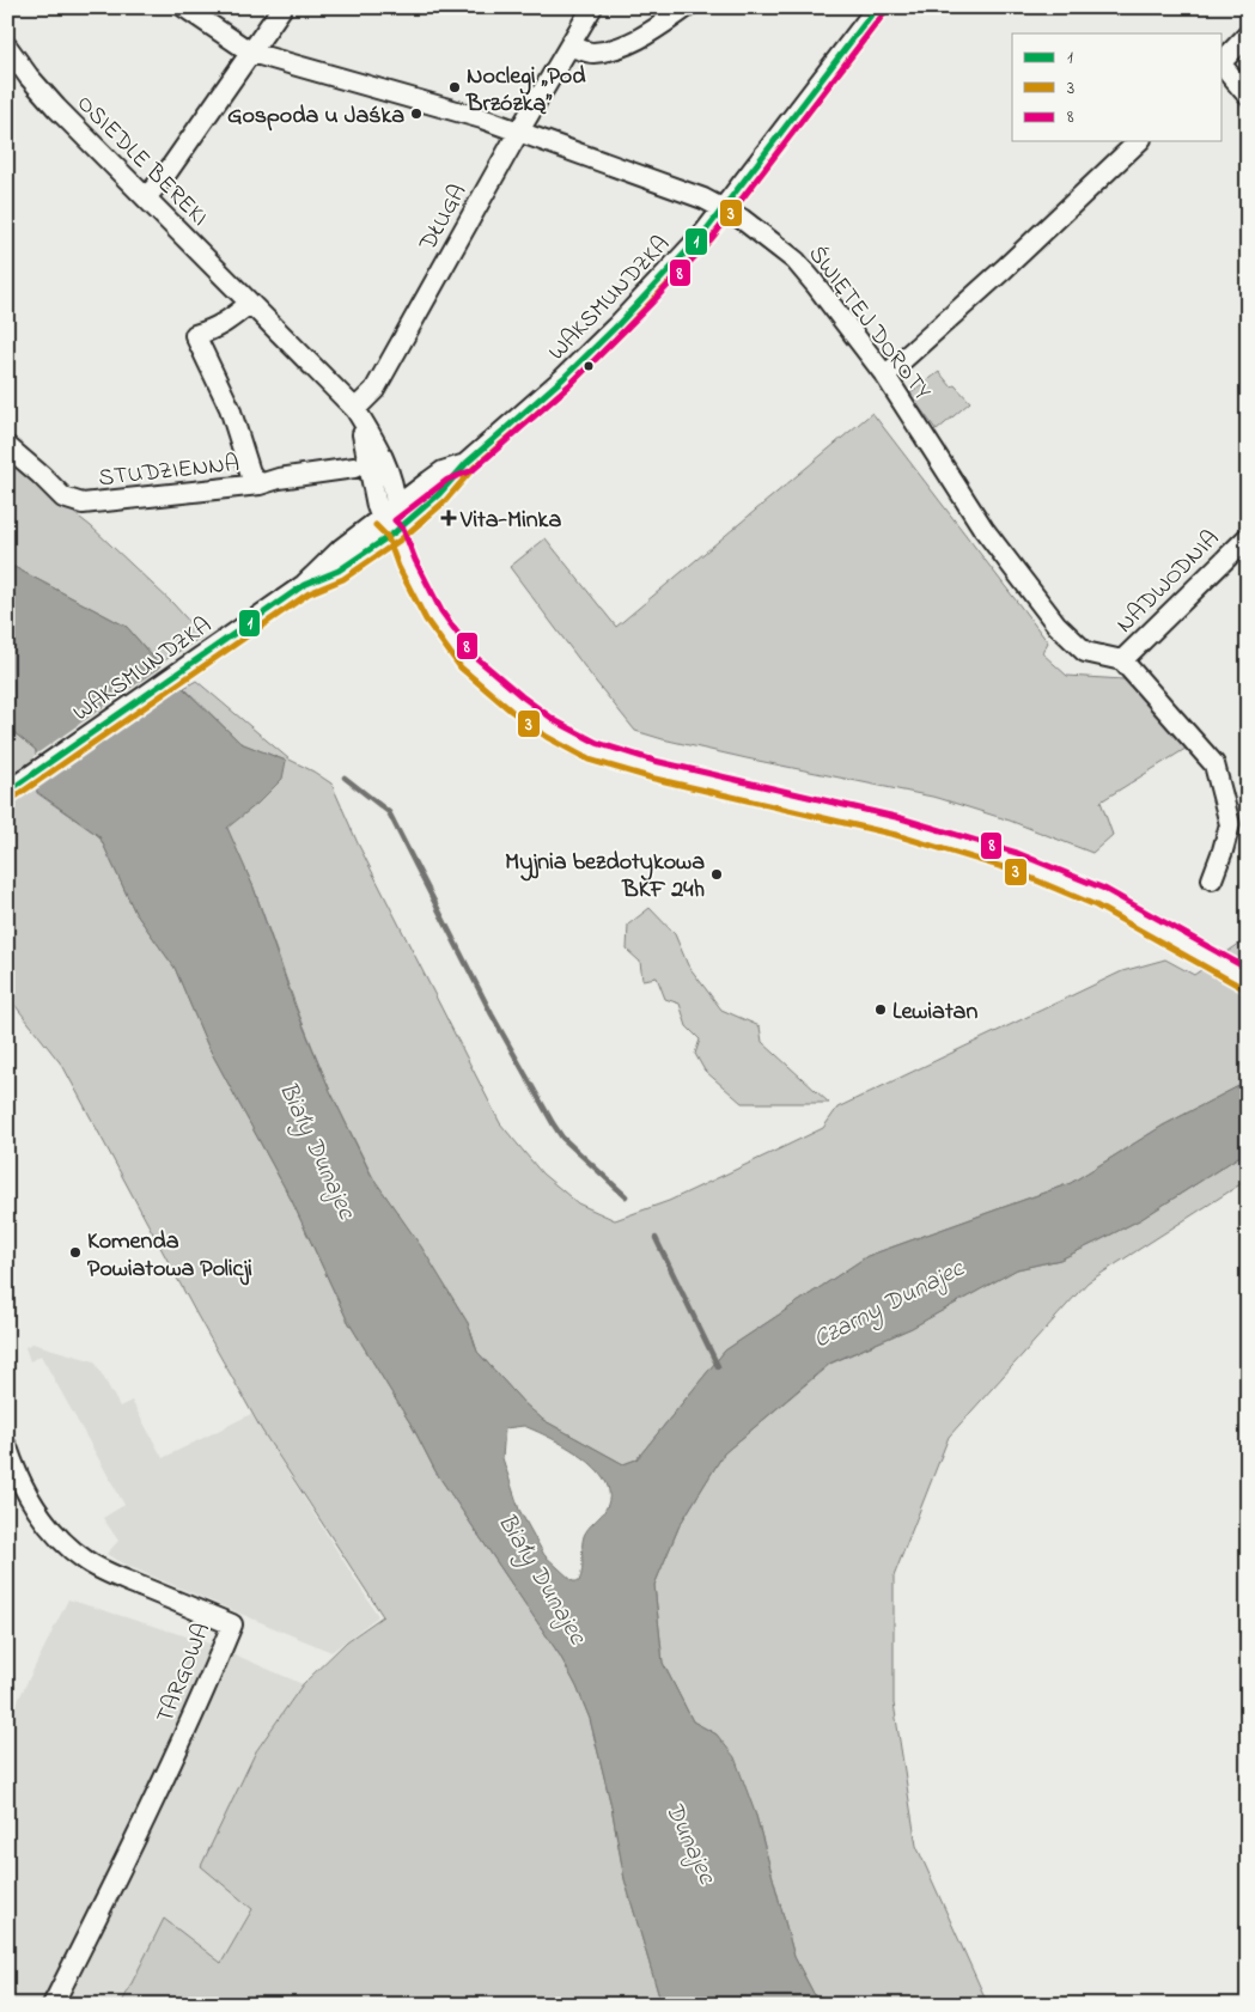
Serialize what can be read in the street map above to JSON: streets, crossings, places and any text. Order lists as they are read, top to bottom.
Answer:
{
  "streets": {
    "street": [
      "OSIEDLE BEREKI",
      "DŁUGA",
      "WAKSMUNDZKA",
      "ŚWIĘTEJ DOROTY",
      "STUDZIENNA",
      "NADWODNIA",
      "TARGOWA"
    ]
  },
  "crossings": [
    ["OSIEDLE BEREKI", "DŁUGA"],
    ["OSIEDLE BEREKI", "WAKSMUNDZKA"],
    ["DŁUGA", "ŚWIĘTEJ DOROTY"],
    ["WAKSMUNDZKA", "ŚWIĘTEJ DOROTY"],
    ["ŚWIĘTEJ DOROTY", "NADWODNIA"]
  ],
  "water": ["Biały Dunajec", "Czarny Dunajec", "Dunajec"],
  "places": {
    "other": [
      "Noclegi „Pod Brzózką”",
      "Gospoda u Jaśka",
      "Myjnia bezdotykowa BKF 24h",
      "Lewiatan",
      "Komenda Powiatowa Policji"
    ],
    "health": ["Vita-Minka"]
  },
  "lines": ["transit line 1", "transit line 3", "transit line 8"],
  "legend": ["1", "3", "8"]
}
